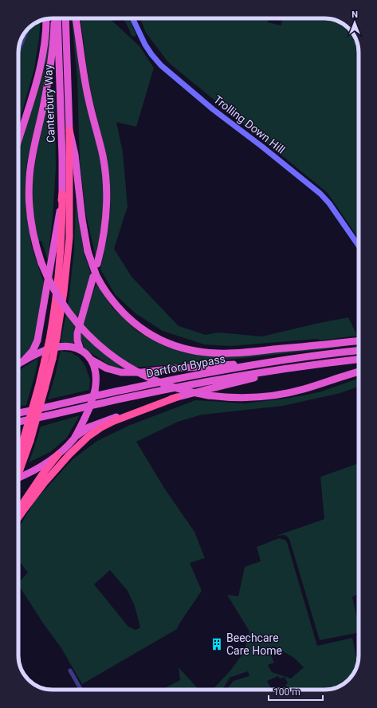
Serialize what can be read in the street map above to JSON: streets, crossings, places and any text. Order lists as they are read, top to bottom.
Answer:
{
  "streets": {
    "highway": ["Canterbury Way", "Dartford Bypass"],
    "main road": ["Trolling Down Hill"]
  },
  "places": {
    "building": ["Beechcare Care Home"]
  },
  "scale_bar": "100 m",
  "north": "top"
}
